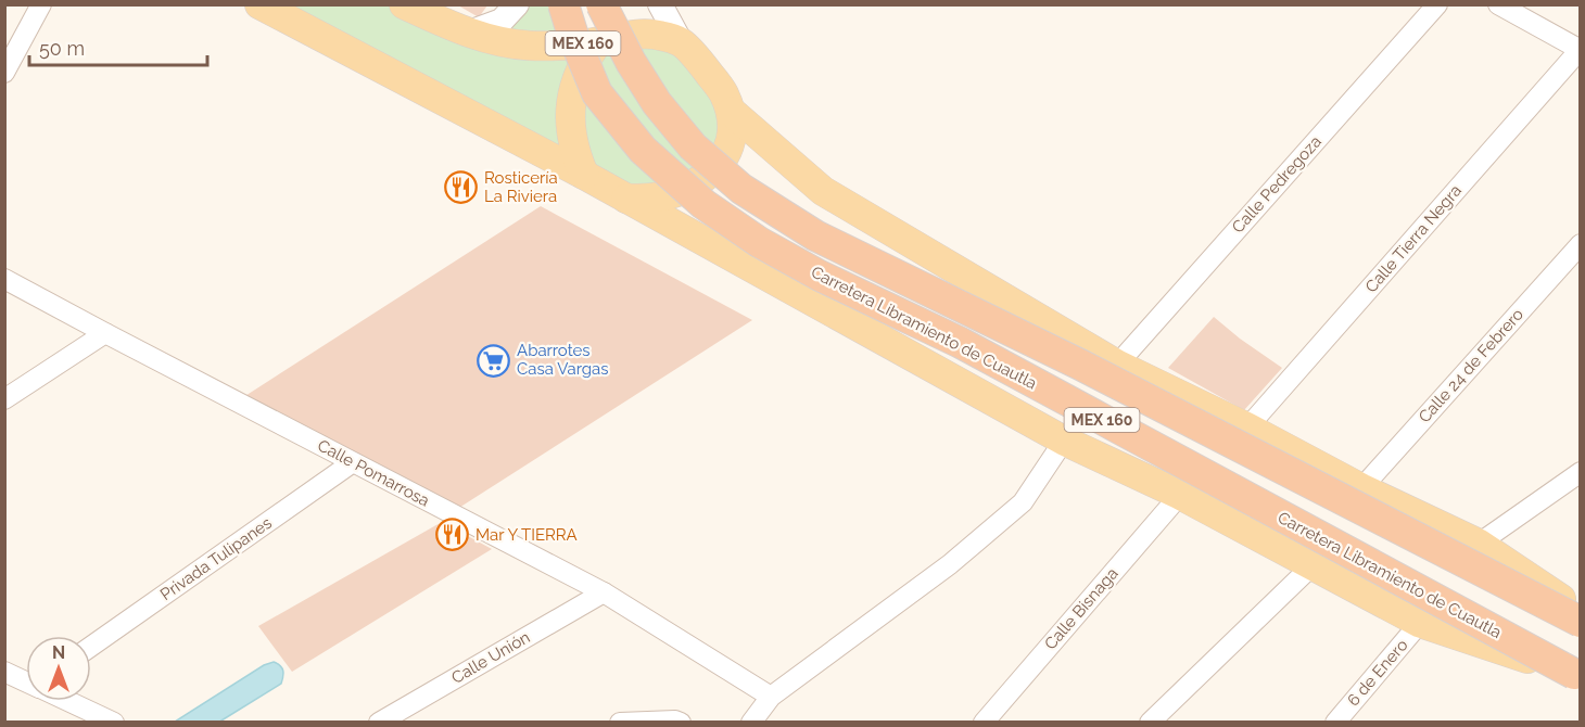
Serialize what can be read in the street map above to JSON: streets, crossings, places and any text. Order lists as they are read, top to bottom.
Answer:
{
  "streets": {
    "highway": ["MEX 160", "Carretera Libramiento de Cuautla"],
    "street": [
      "Calle Pedregoza",
      "Calle Tierra Negra",
      "Calle 24 de Febrero",
      "Calle Pomarrosa",
      "Privada Tulipanes",
      "Calle Bisnaga",
      "Calle Unión",
      "6 de Enero"
    ]
  },
  "crossings": [
    ["MEX 160", "Carretera Libramiento de Cuautla"],
    ["MEX 160", "Calle Bisnaga"],
    ["MEX 160", "6 de Enero"],
    ["Calle Pomarrosa", "Privada Tulipanes"],
    ["Calle Pomarrosa", "Calle Unión"]
  ],
  "places": {
    "restaurant": ["Rosticería La Riviera", "Mar Y TIERRA"],
    "supermarket": ["Abarrotes Casa Vargas"]
  },
  "scale_bar": "50 m",
  "north": "top"
}
